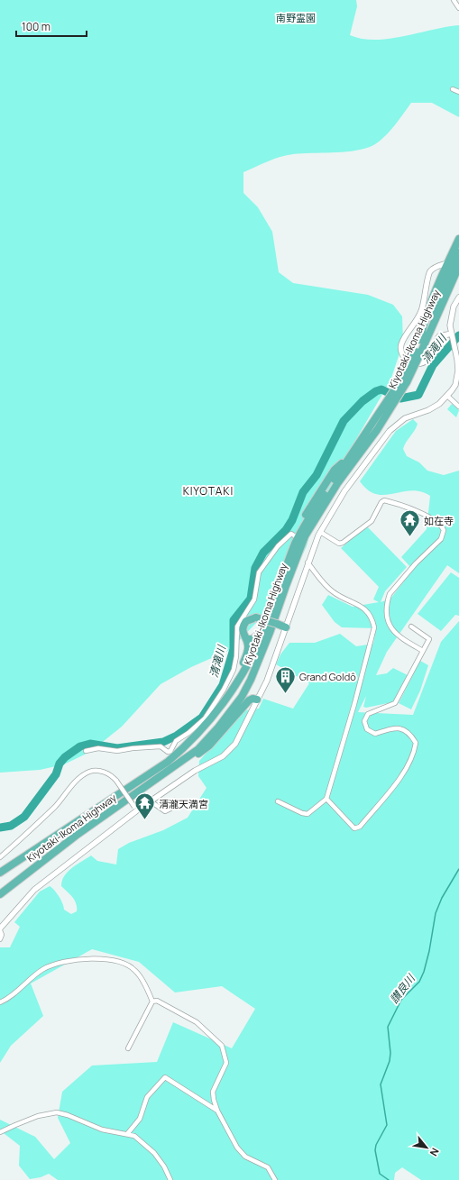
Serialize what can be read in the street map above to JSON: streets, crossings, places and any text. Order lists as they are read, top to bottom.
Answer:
{
  "streets": {
    "highway": ["Kiyotaki-Ikoma Highway"]
  },
  "districts": ["KIYOTAKI"],
  "water": ["清滝川", "讃良川"],
  "parks": ["南野霊園"],
  "places": {
    "temple": ["如在寺", "清瀧天満宮"],
    "building": ["Grand Goldô"]
  },
  "scale_bar": "100 m",
  "north": "bottom right"
}
